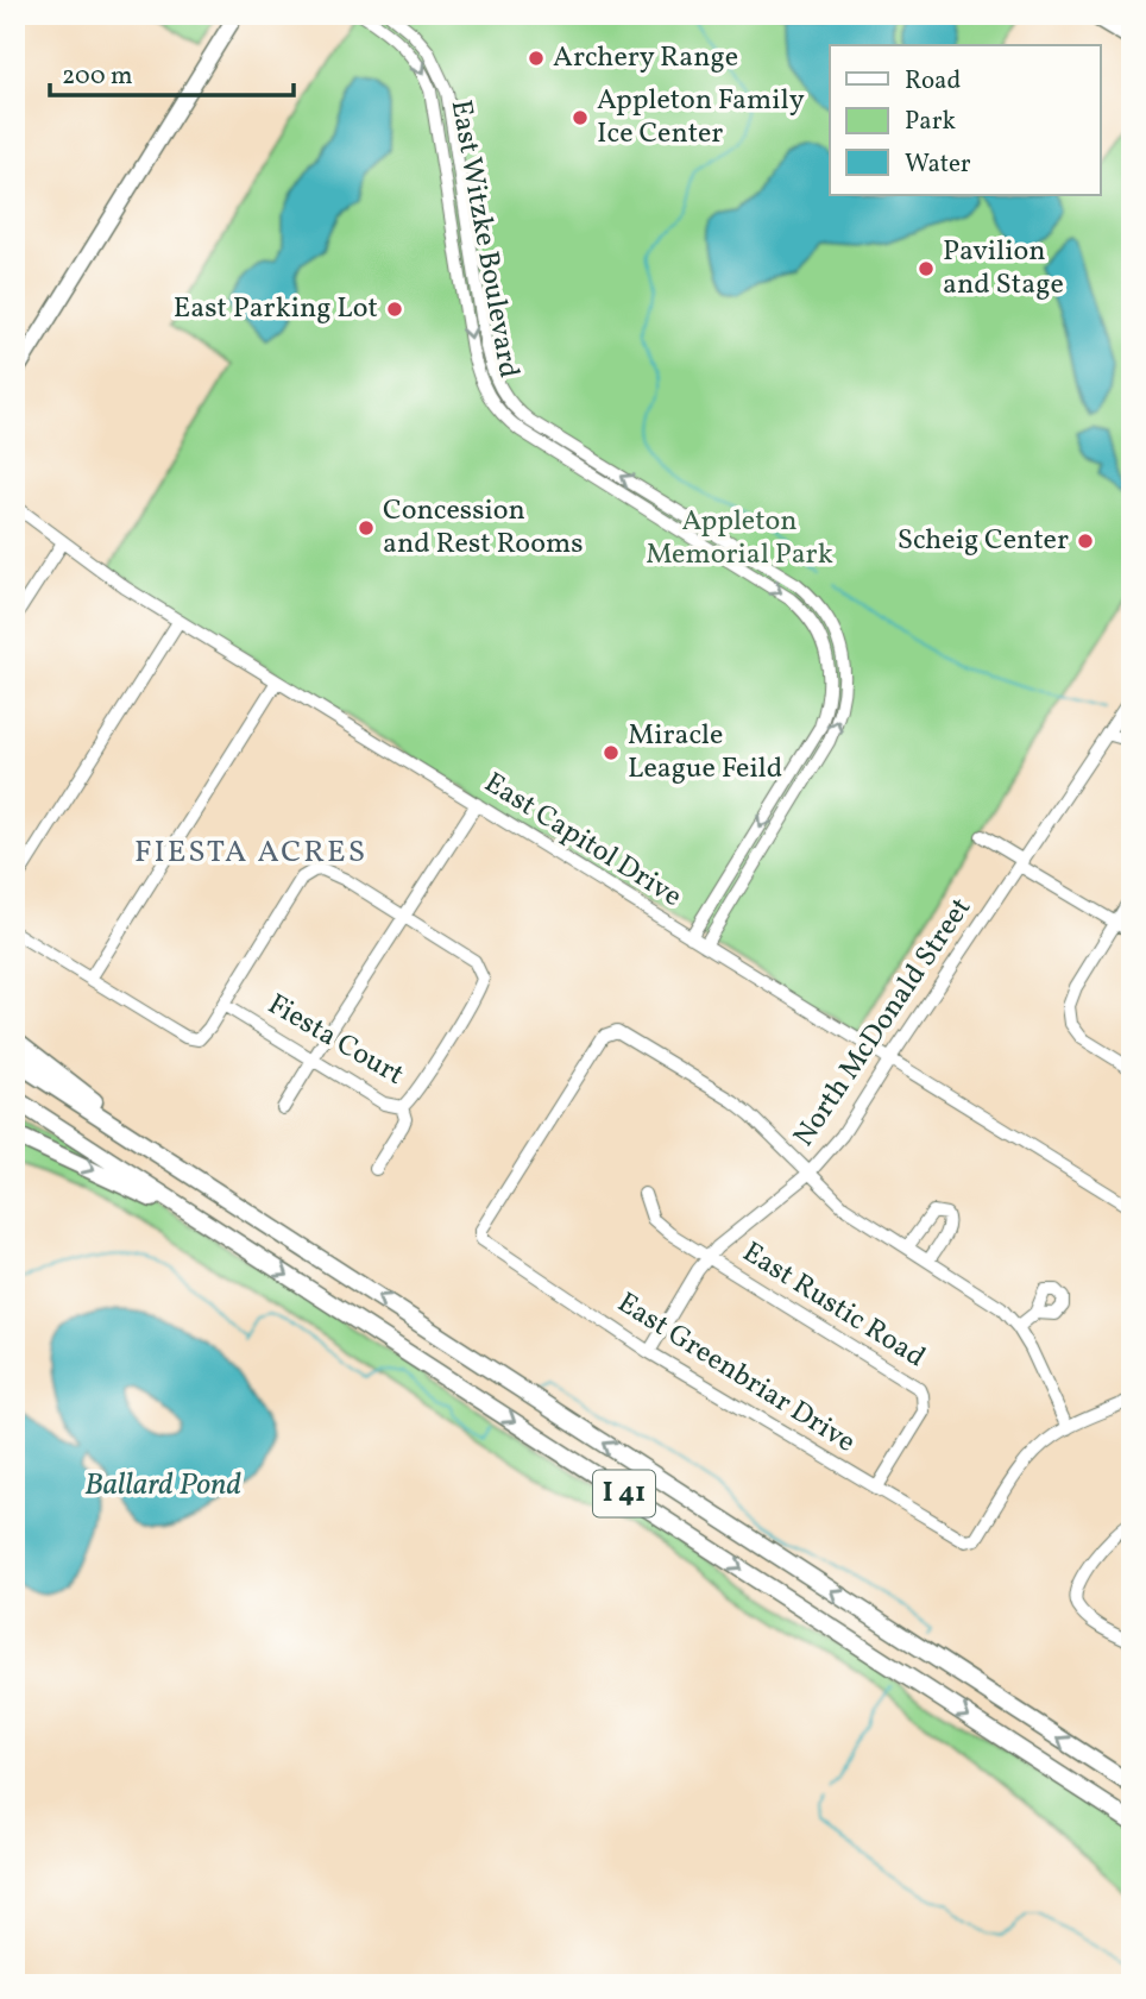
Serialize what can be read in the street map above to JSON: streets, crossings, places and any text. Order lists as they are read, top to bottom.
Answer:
{
  "streets": {
    "highway": ["I 41"],
    "street": [
      "East Witzke Boulevard",
      "East Capitol Drive",
      "North McDonald Street",
      "Fiesta Court",
      "East Rustic Road",
      "East Greenbriar Drive"
    ]
  },
  "crossings": [
    ["East Witzke Boulevard", "East Capitol Drive"],
    ["East Capitol Drive", "North McDonald Street"],
    ["North McDonald Street", "East Rustic Road"],
    ["North McDonald Street", "East Greenbriar Drive"],
    ["East Rustic Road", "East Greenbriar Drive"]
  ],
  "districts": ["FIESTA ACRES"],
  "water": ["Ballard Pond"],
  "parks": ["Appleton Memorial Park"],
  "places": [
    "Archery Range",
    "Appleton Family Ice Center",
    "Pavilion and Stage",
    "East Parking Lot",
    "Concession and Rest Rooms",
    "Scheig Center",
    "Miracle League Feild"
  ],
  "legend": ["Road", "Park", "Water"],
  "scale_bar": "200 m"
}
